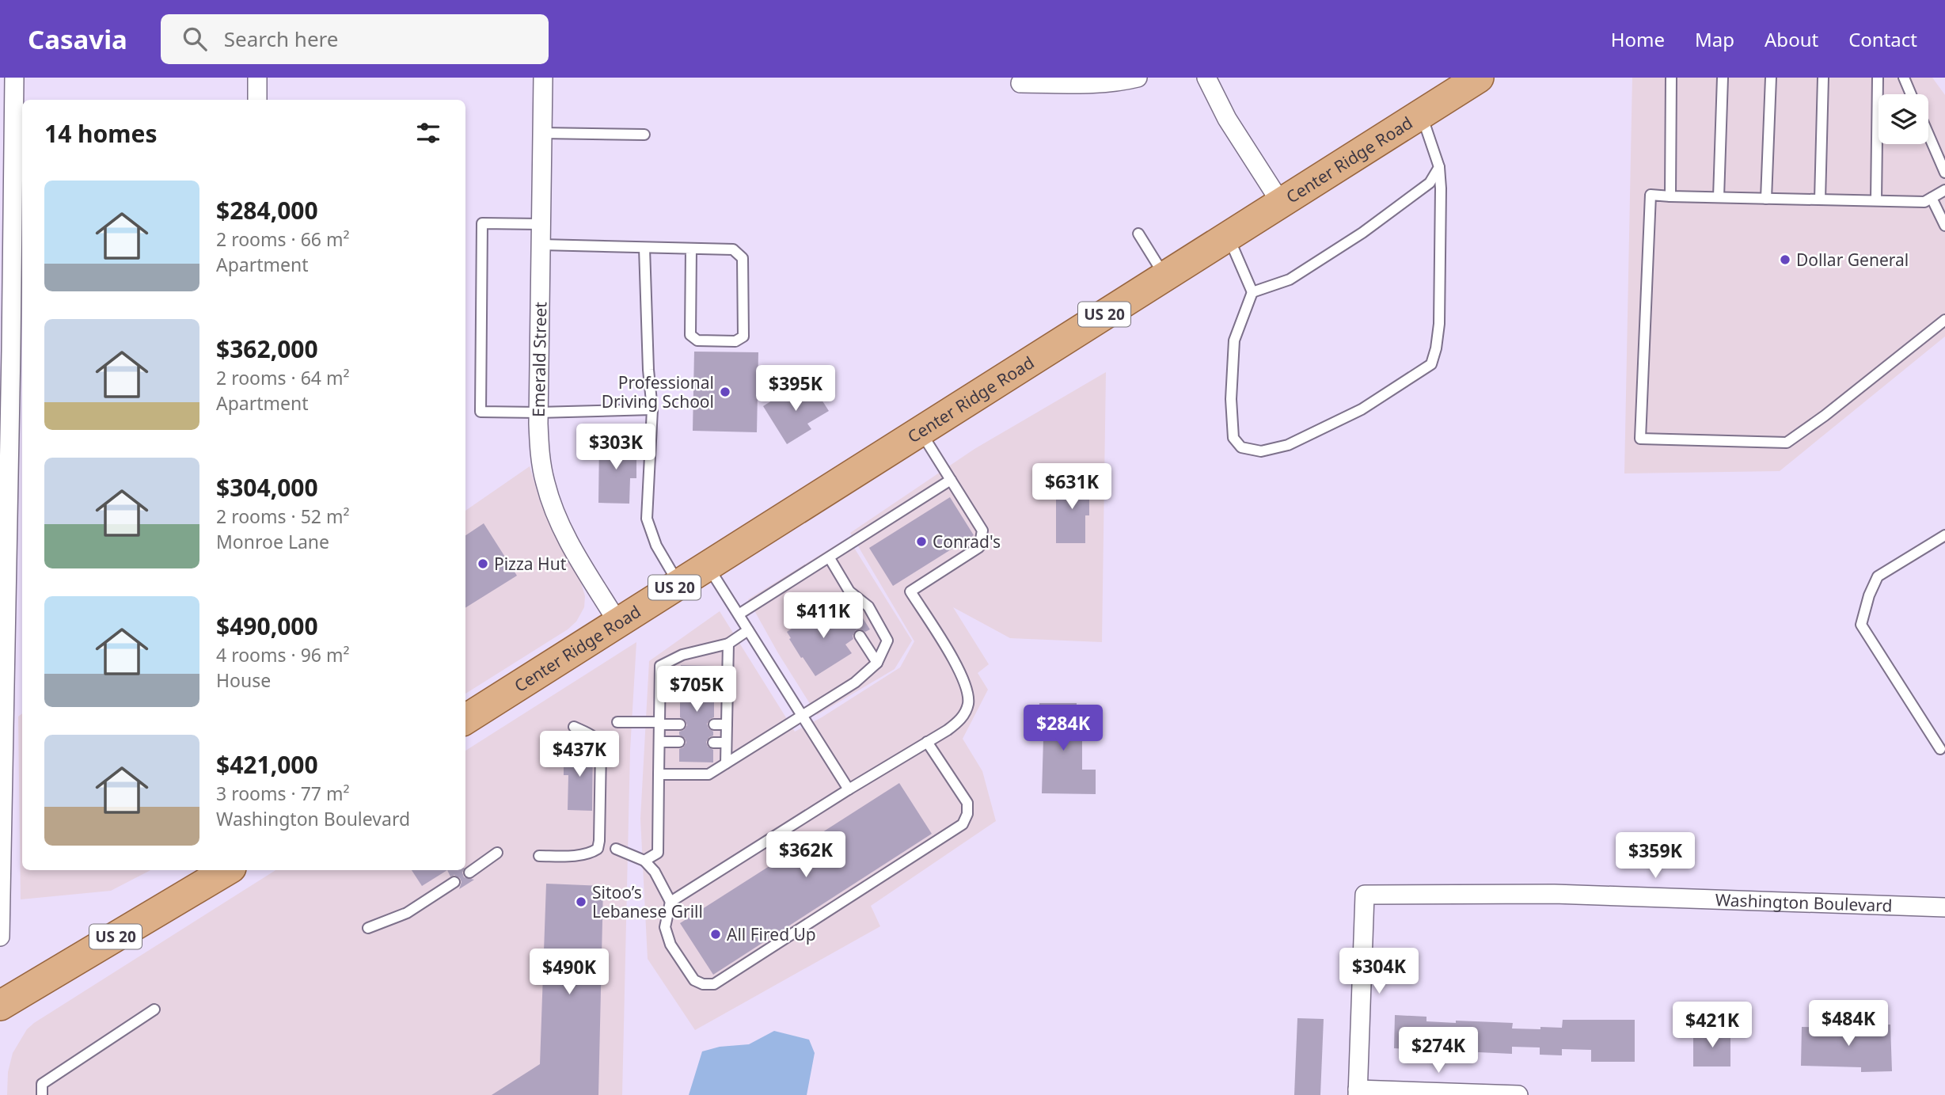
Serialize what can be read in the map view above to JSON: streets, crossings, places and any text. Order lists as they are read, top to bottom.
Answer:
{
  "streets": {
    "main road": ["Center Ridge Road", "US 20"],
    "street": ["Emerald Street", "Washington Boulevard"]
  },
  "crossings": [
    ["Center Ridge Road", "Emerald Street"]
  ],
  "places": [
    "Dollar General",
    "Professional Driving School",
    "Conrad's",
    "Pizza Hut",
    "Sitoo’s Lebanese Grill",
    "All Fired Up"
  ],
  "page": {
    "header": "Casavia",
    "search": "Search here",
    "nav": [
      "Home",
      "Map",
      "About",
      "Contact"
    ],
    "heading": "14 homes",
    "list": [
      {
        "name": "$284,000",
        "note": "2 rooms · 66 m² · Apartment"
      },
      {
        "name": "$362,000",
        "note": "2 rooms · 64 m² · Apartment"
      },
      {
        "name": "$304,000",
        "note": "2 rooms · 52 m² · Monroe Lane"
      },
      {
        "name": "$490,000",
        "note": "4 rooms · 96 m² · House"
      },
      {
        "name": "$421,000",
        "note": "3 rooms · 77 m² · Washington Boulevard"
      }
    ],
    "price": [
      "$395K",
      "$303K",
      "$631K",
      "$411K",
      "$705K",
      "$284K",
      "$437K",
      "$362K",
      "$359K",
      "$304K",
      "$490K",
      "$484K",
      "$421K",
      "$274K"
    ]
  }
}
